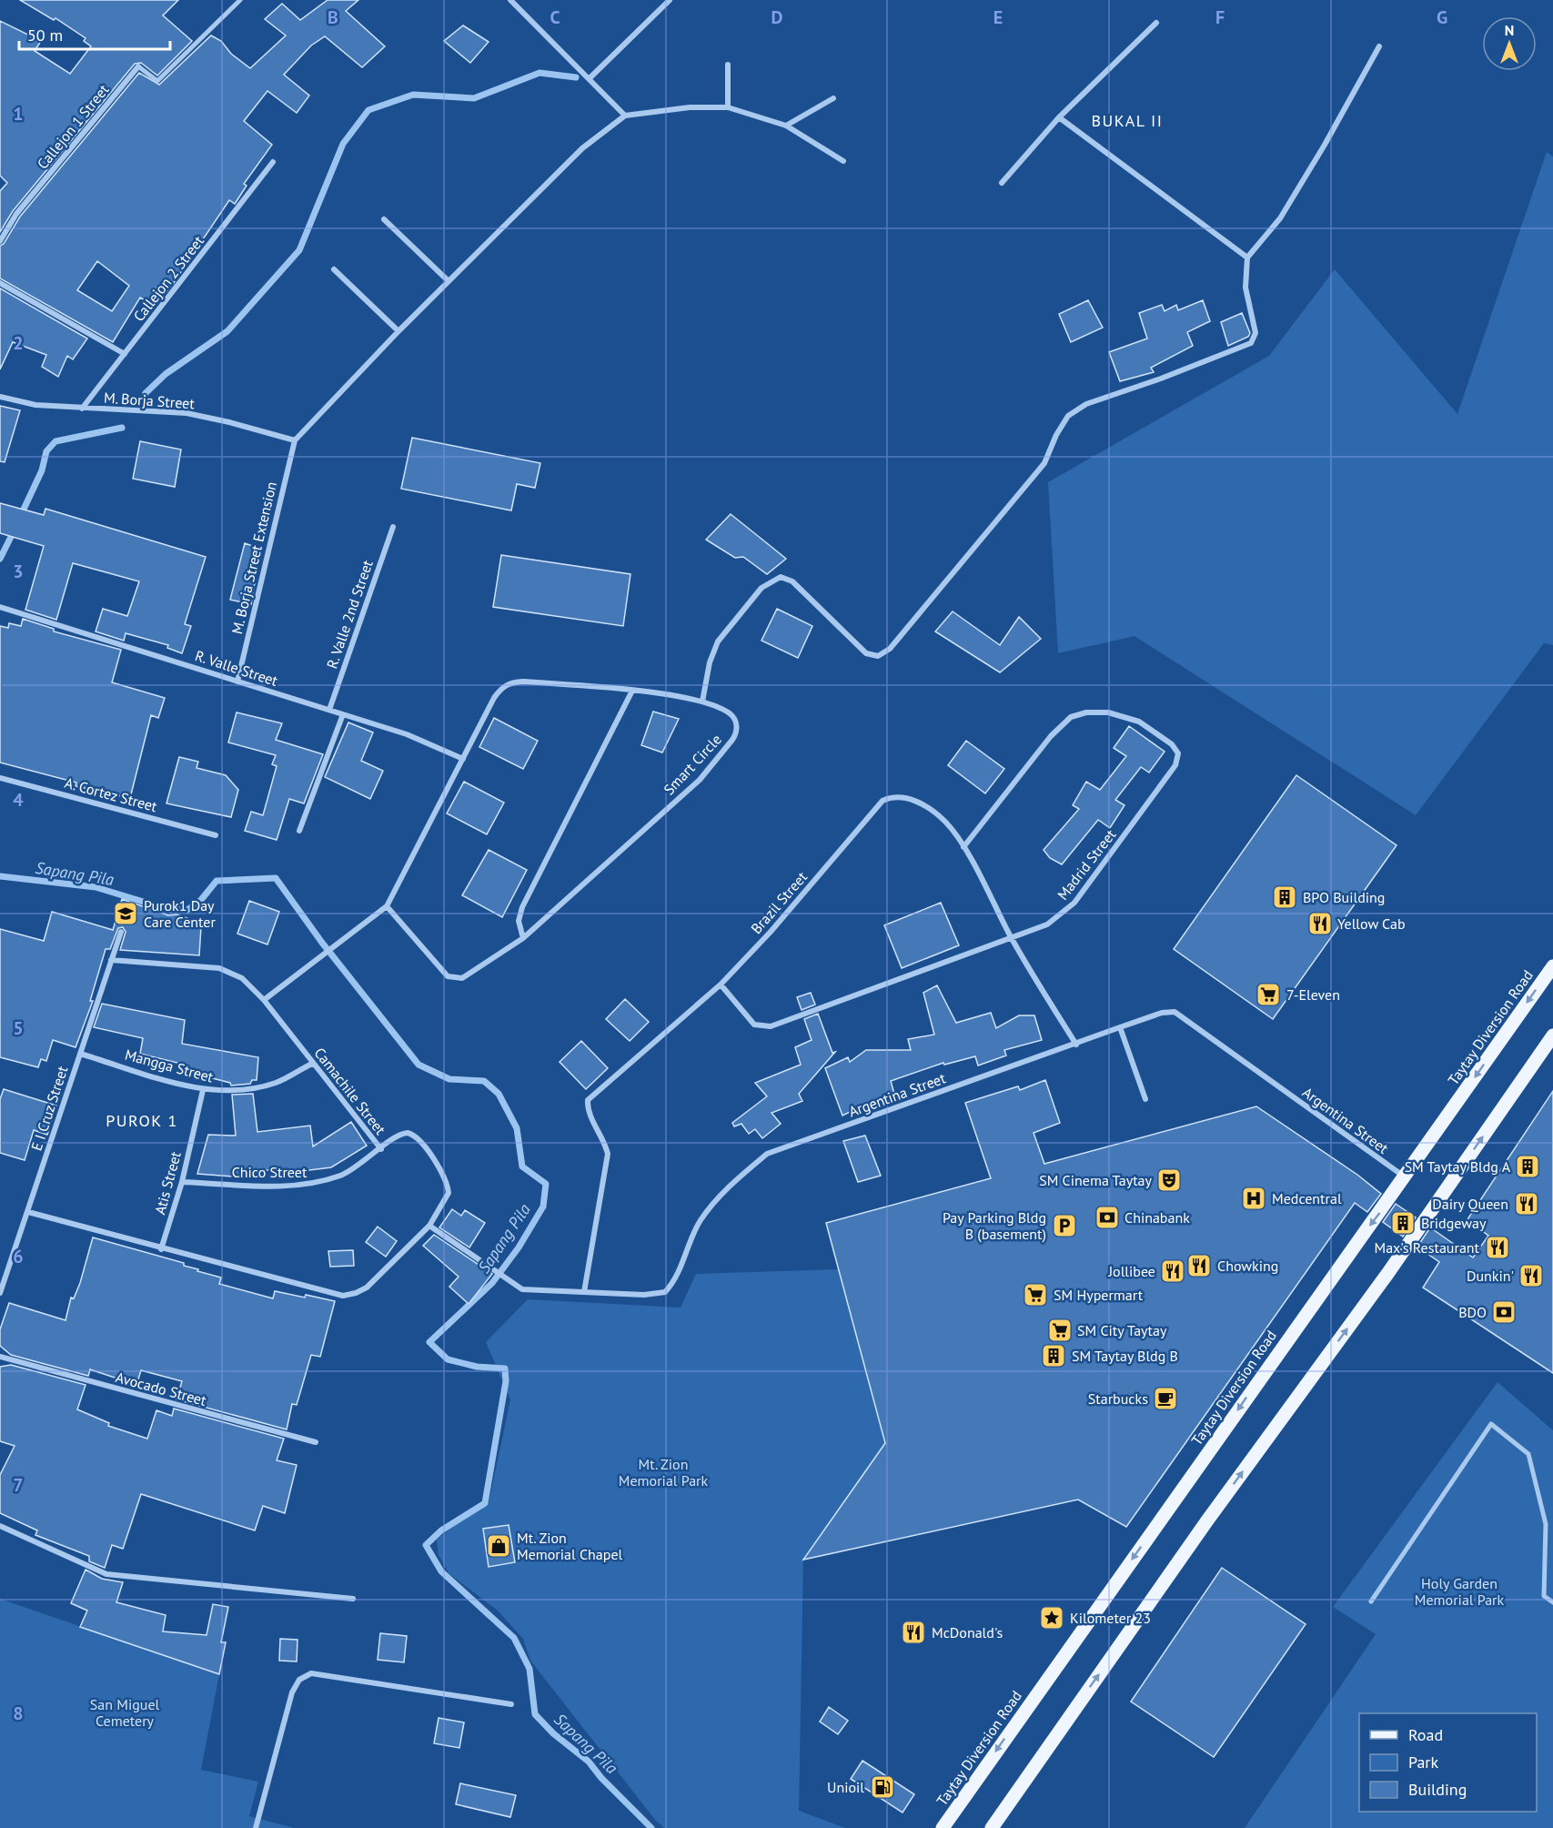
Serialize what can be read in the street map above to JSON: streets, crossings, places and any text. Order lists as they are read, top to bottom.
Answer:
{
  "streets": {
    "main road": ["Taytay Diversion Road"],
    "street": [
      "Callejon 1 Street",
      "Callejon 2 Street",
      "M. Borja Street",
      "M. Borja Street Extension",
      "R. Valle 2nd Street",
      "R. Valle Street",
      "Smart Circle",
      "A. Cortez Street",
      "Madrid Street",
      "Brazil Street",
      "Mangga Street",
      "Camachile Street",
      "Argentina Street",
      "E I Cruz Street",
      "Chico Street",
      "Atis Street",
      "Avocado Street"
    ]
  },
  "crossings": [
    ["Callejon 2 Street", "M. Borja Street"],
    ["M. Borja Street", "M. Borja Street Extension"],
    ["M. Borja Street Extension", "R. Valle Street"],
    ["R. Valle 2nd Street", "R. Valle Street"],
    ["R. Valle Street", "Smart Circle"],
    ["Madrid Street", "Brazil Street"],
    ["Brazil Street", "Argentina Street"],
    ["Taytay Diversion Road", "Argentina Street"],
    ["Mangga Street", "Camachile Street"],
    ["Mangga Street", "E I Cruz Street"],
    ["Mangga Street", "Atis Street"],
    ["Camachile Street", "Argentina Street"],
    ["Camachile Street", "E I Cruz Street"],
    ["Camachile Street", "Chico Street"],
    ["Camachile Street", "Atis Street"],
    ["Chico Street", "Atis Street"]
  ],
  "districts": ["BUKAL II", "PUROK 1"],
  "water": ["Sapang Pila"],
  "parks": ["Mt. Zion Memorial Park", "Holy Garden Memorial Park", "San Miguel Cemetery"],
  "places": {
    "building": [
      "BPO Building",
      "SM Taytay Bldg A",
      "Bridgeway",
      "SM Taytay Bldg B"
    ],
    "school or university": ["Purok1 Day Care Center"],
    "restaurant": [
      "Yellow Cab",
      "Dairy Queen",
      "Max's Restaurant",
      "Chowking",
      "Jollibee",
      "Dunkin'",
      "McDonald's"
    ],
    "supermarket": ["7-Eleven", "SM Hypermart", "SM City Taytay"],
    "theatre": ["SM Cinema Taytay"],
    "hospital": ["Medcentral"],
    "bank": ["Chinabank", "BDO"],
    "parking": ["Pay Parking Bldg B (basement)"],
    "cafe": ["Starbucks"],
    "shop": ["Mt. Zion Memorial Chapel"],
    "place": ["Kilometer 23"],
    "fuel station": ["Unioil"]
  },
  "legend": ["Road", "Park", "Building"],
  "scale_bar": "50 m",
  "north": "top",
  "grid": {
    "columns": [
      "B",
      "C",
      "D",
      "E",
      "F",
      "G"
    ],
    "rows": [
      "1",
      "2",
      "3",
      "4",
      "5",
      "6",
      "7",
      "8"
    ]
  }
}
